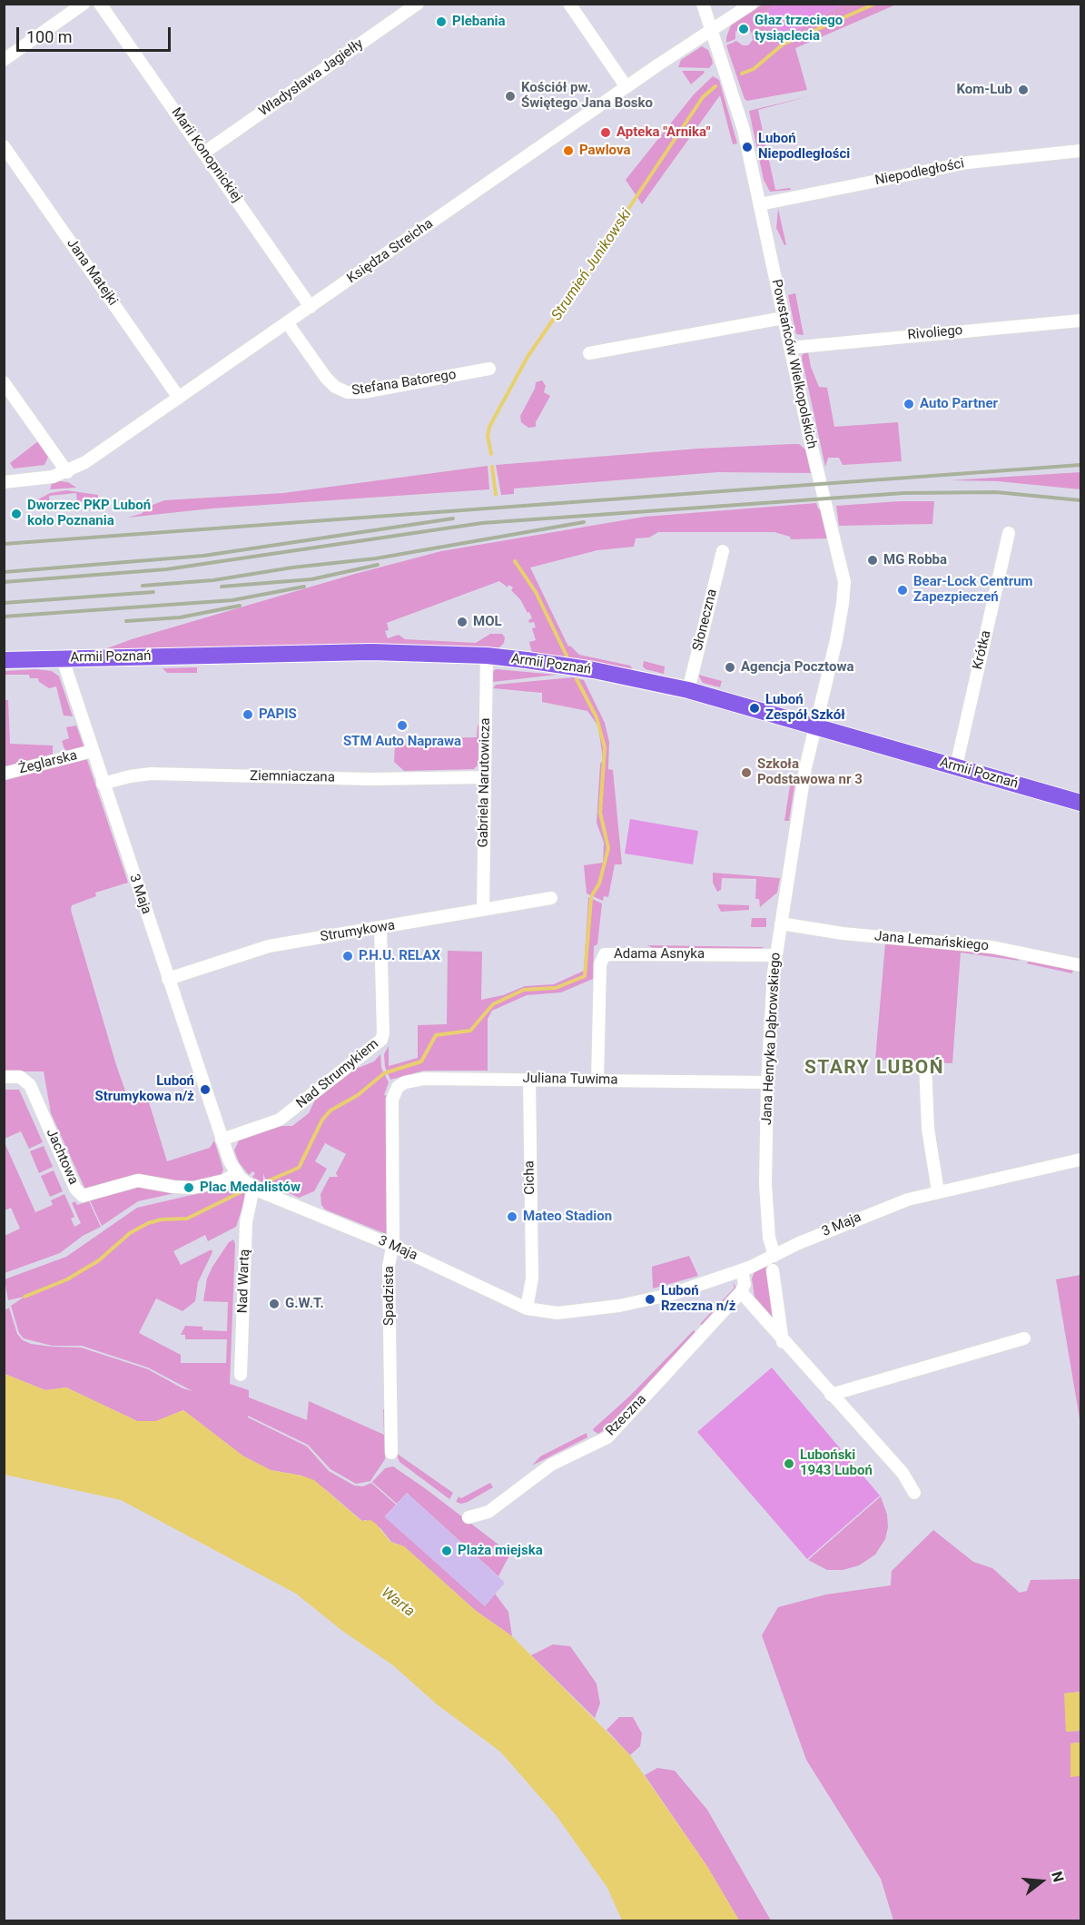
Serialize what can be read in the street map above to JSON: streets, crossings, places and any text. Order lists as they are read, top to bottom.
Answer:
{
  "streets": {
    "main road": ["Armii Poznań"],
    "street": [
      "Władysława Jagiełły",
      "Marii Konopnickiej",
      "Niepodległości",
      "Księdza Streicha",
      "Jana Matejki",
      "Rivoliego",
      "Powstańców Wielkopolskich",
      "Stefana Batorego",
      "Słoneczna",
      "Krótka",
      "Żeglarska",
      "Ziemniaczana",
      "Gabriela Narutowicza",
      "3 Maja",
      "Strumykowa",
      "Jana Lemańskiego",
      "Adama Asnyka",
      "Jana Henryka Dąbrowskiego",
      "Nad Strumykiem",
      "Juliana Tuwima",
      "Jachtowa",
      "Cicha",
      "Nad Wartą",
      "Spadzista",
      "Rzeczna"
    ]
  },
  "crossings": [
    ["Władysława Jagiełły", "Marii Konopnickiej"],
    ["Marii Konopnickiej", "Księdza Streicha"],
    ["Niepodległości", "Powstańców Wielkopolskich"],
    ["Księdza Streicha", "Jana Matejki"],
    ["Księdza Streicha", "Powstańców Wielkopolskich"],
    ["Księdza Streicha", "Stefana Batorego"],
    ["Rivoliego", "Powstańców Wielkopolskich"],
    ["Powstańców Wielkopolskich", "Armii Poznań"],
    ["Powstańców Wielkopolskich", "Jana Henryka Dąbrowskiego"],
    ["Słoneczna", "Armii Poznań"],
    ["Krótka", "Armii Poznań"],
    ["Armii Poznań", "Gabriela Narutowicza"],
    ["Armii Poznań", "3 Maja"],
    ["Armii Poznań", "Jana Henryka Dąbrowskiego"],
    ["Żeglarska", "3 Maja"],
    ["Ziemniaczana", "Gabriela Narutowicza"],
    ["Ziemniaczana", "3 Maja"],
    ["Gabriela Narutowicza", "Strumykowa"],
    ["3 Maja", "Strumykowa"],
    ["3 Maja", "Jana Henryka Dąbrowskiego"],
    ["3 Maja", "Nad Strumykiem"],
    ["3 Maja", "Jachtowa"],
    ["3 Maja", "Cicha"],
    ["3 Maja", "Nad Wartą"],
    ["3 Maja", "Spadzista"],
    ["Strumykowa", "Nad Strumykiem"],
    ["Jana Lemańskiego", "Jana Henryka Dąbrowskiego"],
    ["Adama Asnyka", "Jana Henryka Dąbrowskiego"],
    ["Adama Asnyka", "Juliana Tuwima"],
    ["Jana Henryka Dąbrowskiego", "Juliana Tuwima"],
    ["Juliana Tuwima", "Cicha"],
    ["Juliana Tuwima", "Spadzista"]
  ],
  "districts": ["STARY LUBOŃ"],
  "water": ["Strumień Junikowski", "Warta"],
  "places": [
    "Plebania",
    "Głaz trzeciego tysiąclecia",
    "Kom-Lub",
    "Kościół pw. Świętego Jana Bosko",
    "Apteka \"Arnika\"",
    "Luboń Niepodległości",
    "Pawlova",
    "Auto Partner",
    "Dworzec PKP Luboń koło Poznania",
    "MG Robba",
    "Bear-Lock Centrum Zapezpieczeń",
    "MOL",
    "Agencja Pocztowa",
    "Luboń Zespół Szkół",
    "PAPIS",
    "STM Auto Naprawa",
    "Szkoła Podstawowa nr 3",
    "P.H.U. RELAX",
    "Luboń Strumykowa n/ż",
    "Plac Medalistów",
    "Mateo Stadion",
    "Luboń Rzeczna n/ż",
    "G.W.T.",
    "Luboński 1943 Luboń",
    "Plaża miejska"
  ],
  "scale_bar": "100 m",
  "north": "right"
}
